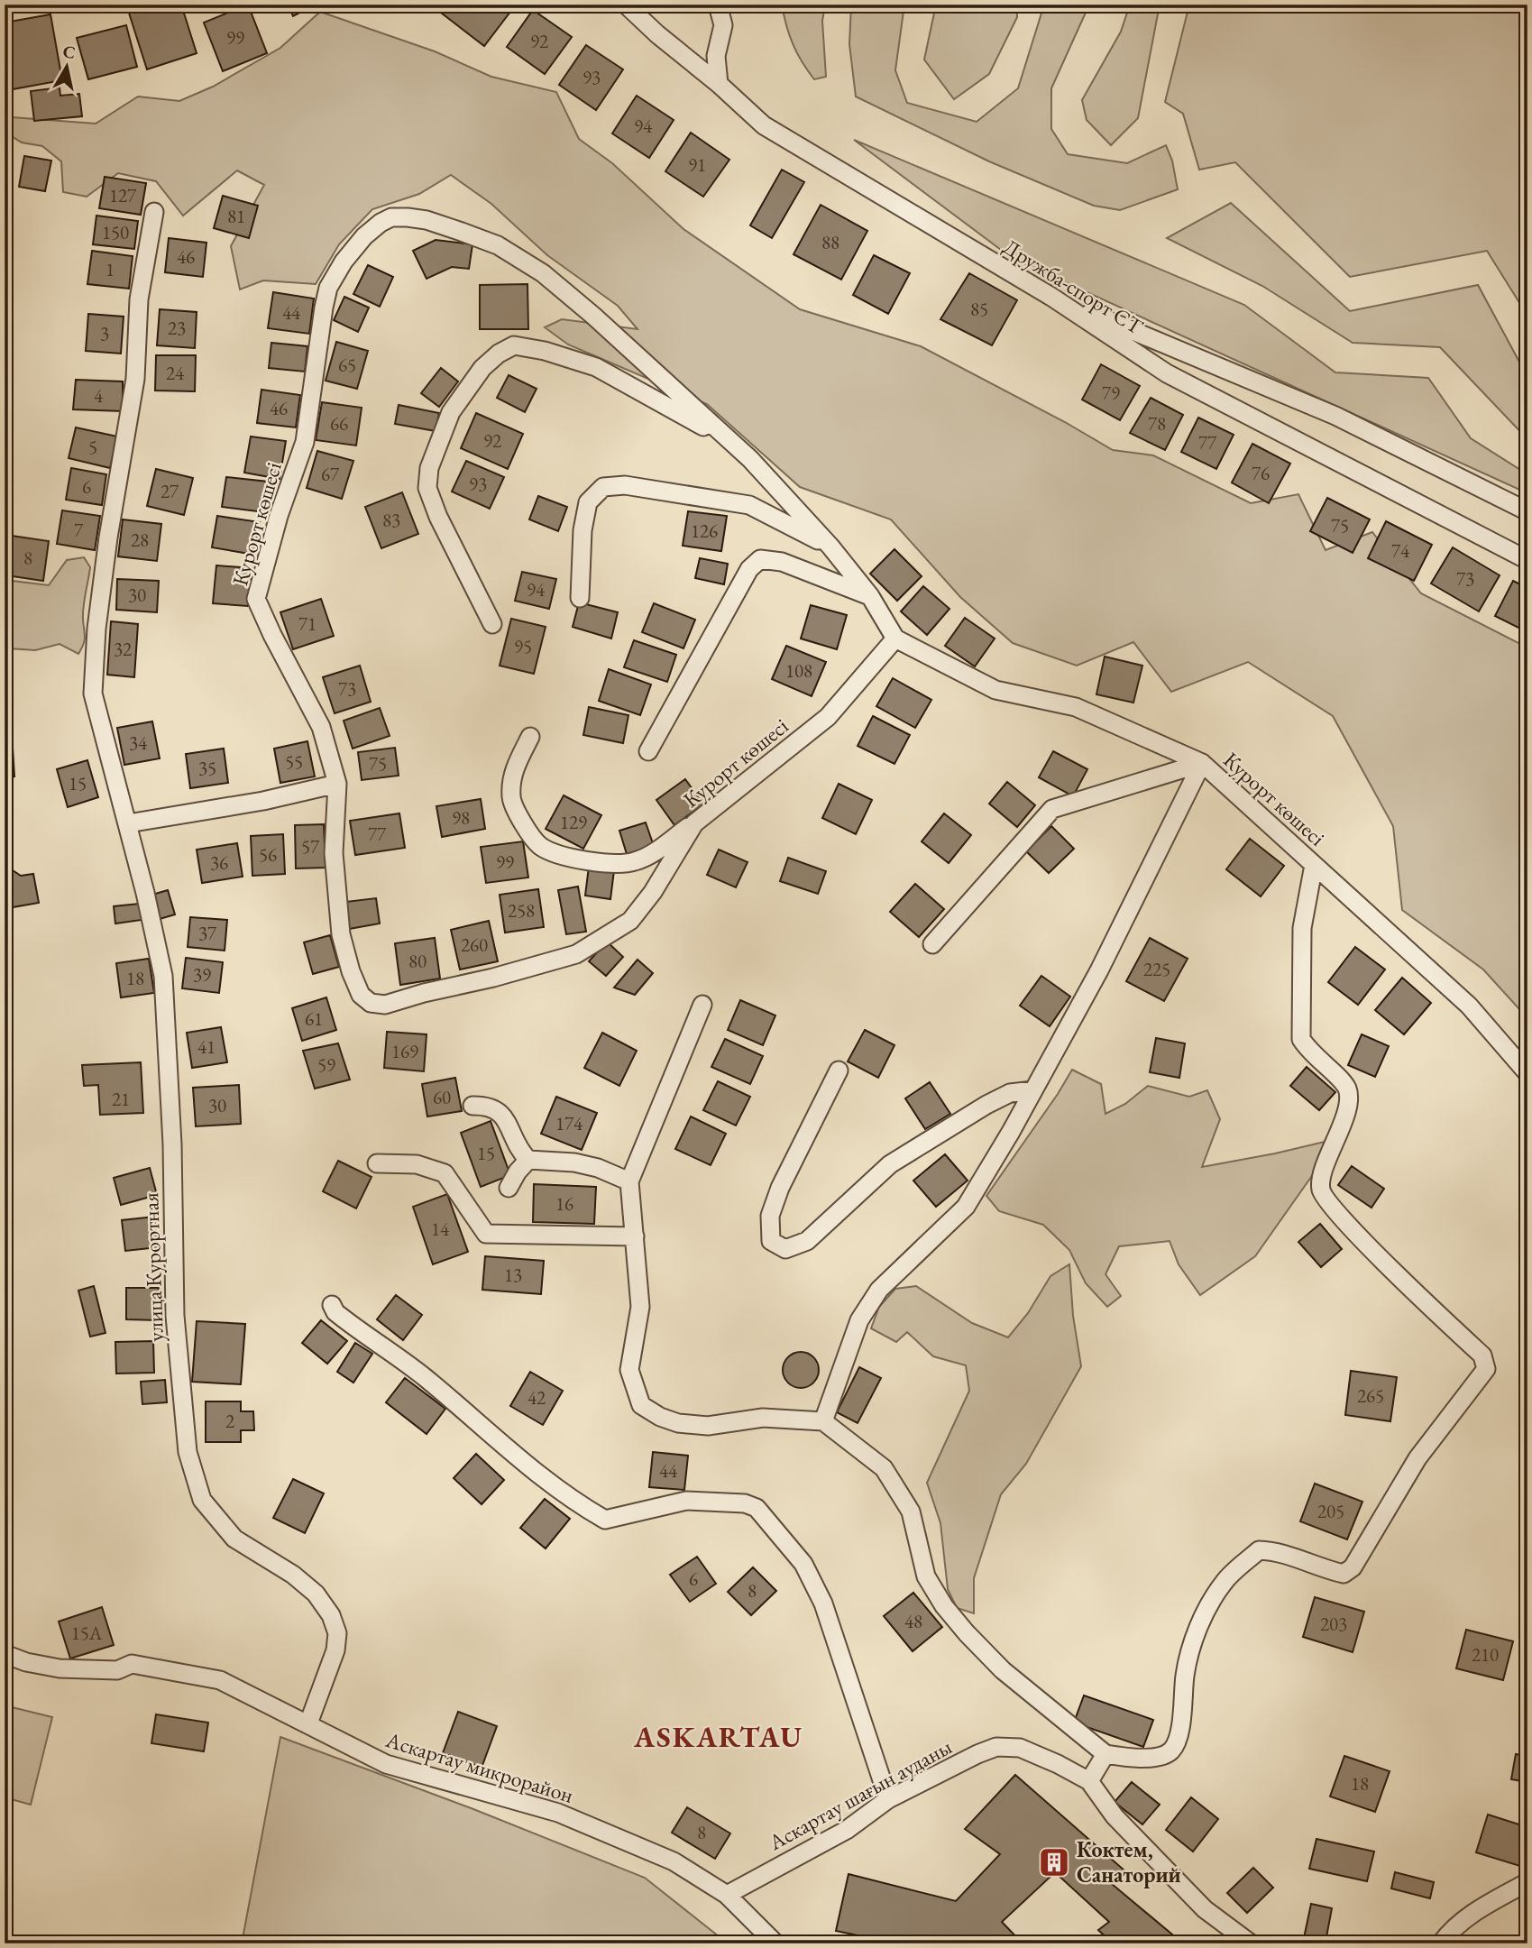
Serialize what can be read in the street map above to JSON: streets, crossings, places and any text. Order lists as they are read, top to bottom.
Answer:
{
  "streets": {
    "street": [
      "Дружба-спорт СТ",
      "Курорт көшесі",
      "улица Курортная",
      "Аскартау микрорайон",
      "Аскартау шағын ауданы"
    ]
  },
  "crossings": [
    ["улица Курортная", "Аскартау микрорайон"],
    ["Аскартау микрорайон", "Аскартау шағын ауданы"]
  ],
  "districts": ["ASKARTAU"],
  "places": {
    "building": ["Коктем, Санаторий"]
  },
  "house_numbers": [
    "99",
    "92",
    "93",
    "94",
    "91",
    "127",
    "81",
    "150",
    "88",
    "46",
    "1",
    "85",
    "44",
    "23",
    "3",
    "65",
    "24",
    "79",
    "4",
    "46",
    "66",
    "78",
    "92",
    "77",
    "5",
    "76",
    "67",
    "93",
    "6",
    "27",
    "83",
    "75",
    "7",
    "126",
    "28",
    "74",
    "8",
    "73",
    "94",
    "30",
    "71",
    "95",
    "32",
    "108",
    "73",
    "34",
    "55",
    "75",
    "35",
    "15",
    "98",
    "129",
    "77",
    "57",
    "56",
    "99",
    "36",
    "258",
    "37",
    "260",
    "80",
    "225",
    "39",
    "18",
    "61",
    "41",
    "169",
    "59",
    "60",
    "21",
    "30",
    "174",
    "15",
    "16",
    "14",
    "13",
    "265",
    "42",
    "2",
    "44",
    "205",
    "6",
    "8",
    "48",
    "203",
    "15А",
    "210",
    "18",
    "8"
  ],
  "north": "top"
}
